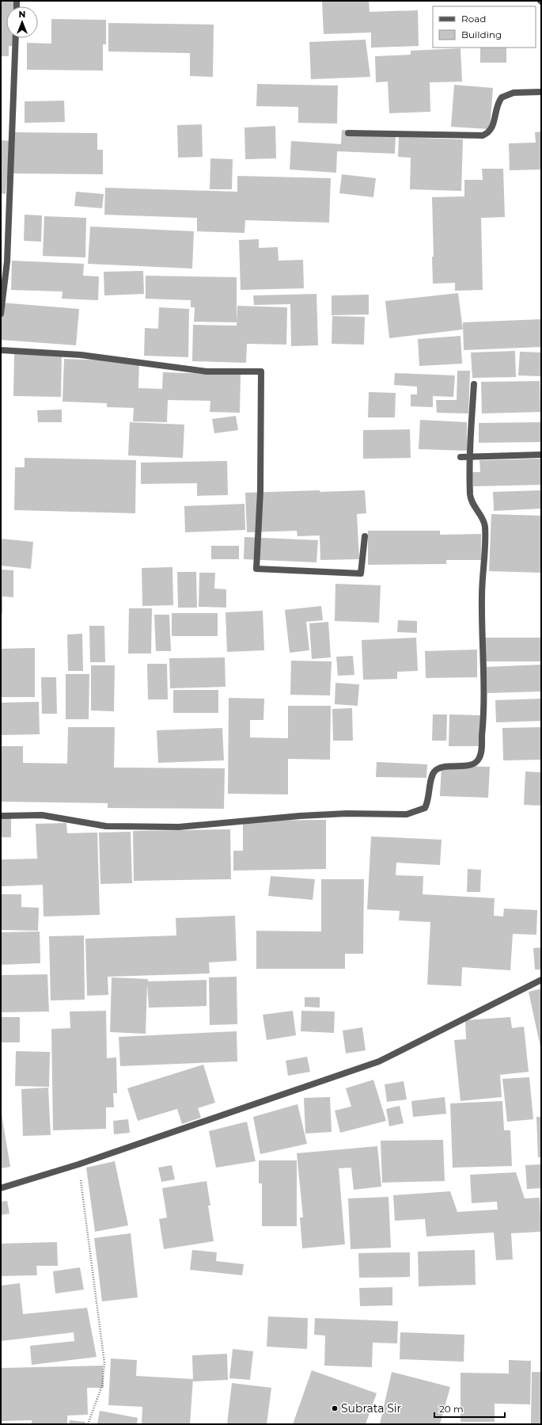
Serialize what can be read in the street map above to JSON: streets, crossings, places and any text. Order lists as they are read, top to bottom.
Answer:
{
  "places": ["Subrata Sir"],
  "legend": ["Road", "Building"],
  "scale_bar": "20 m",
  "north": "top"
}
